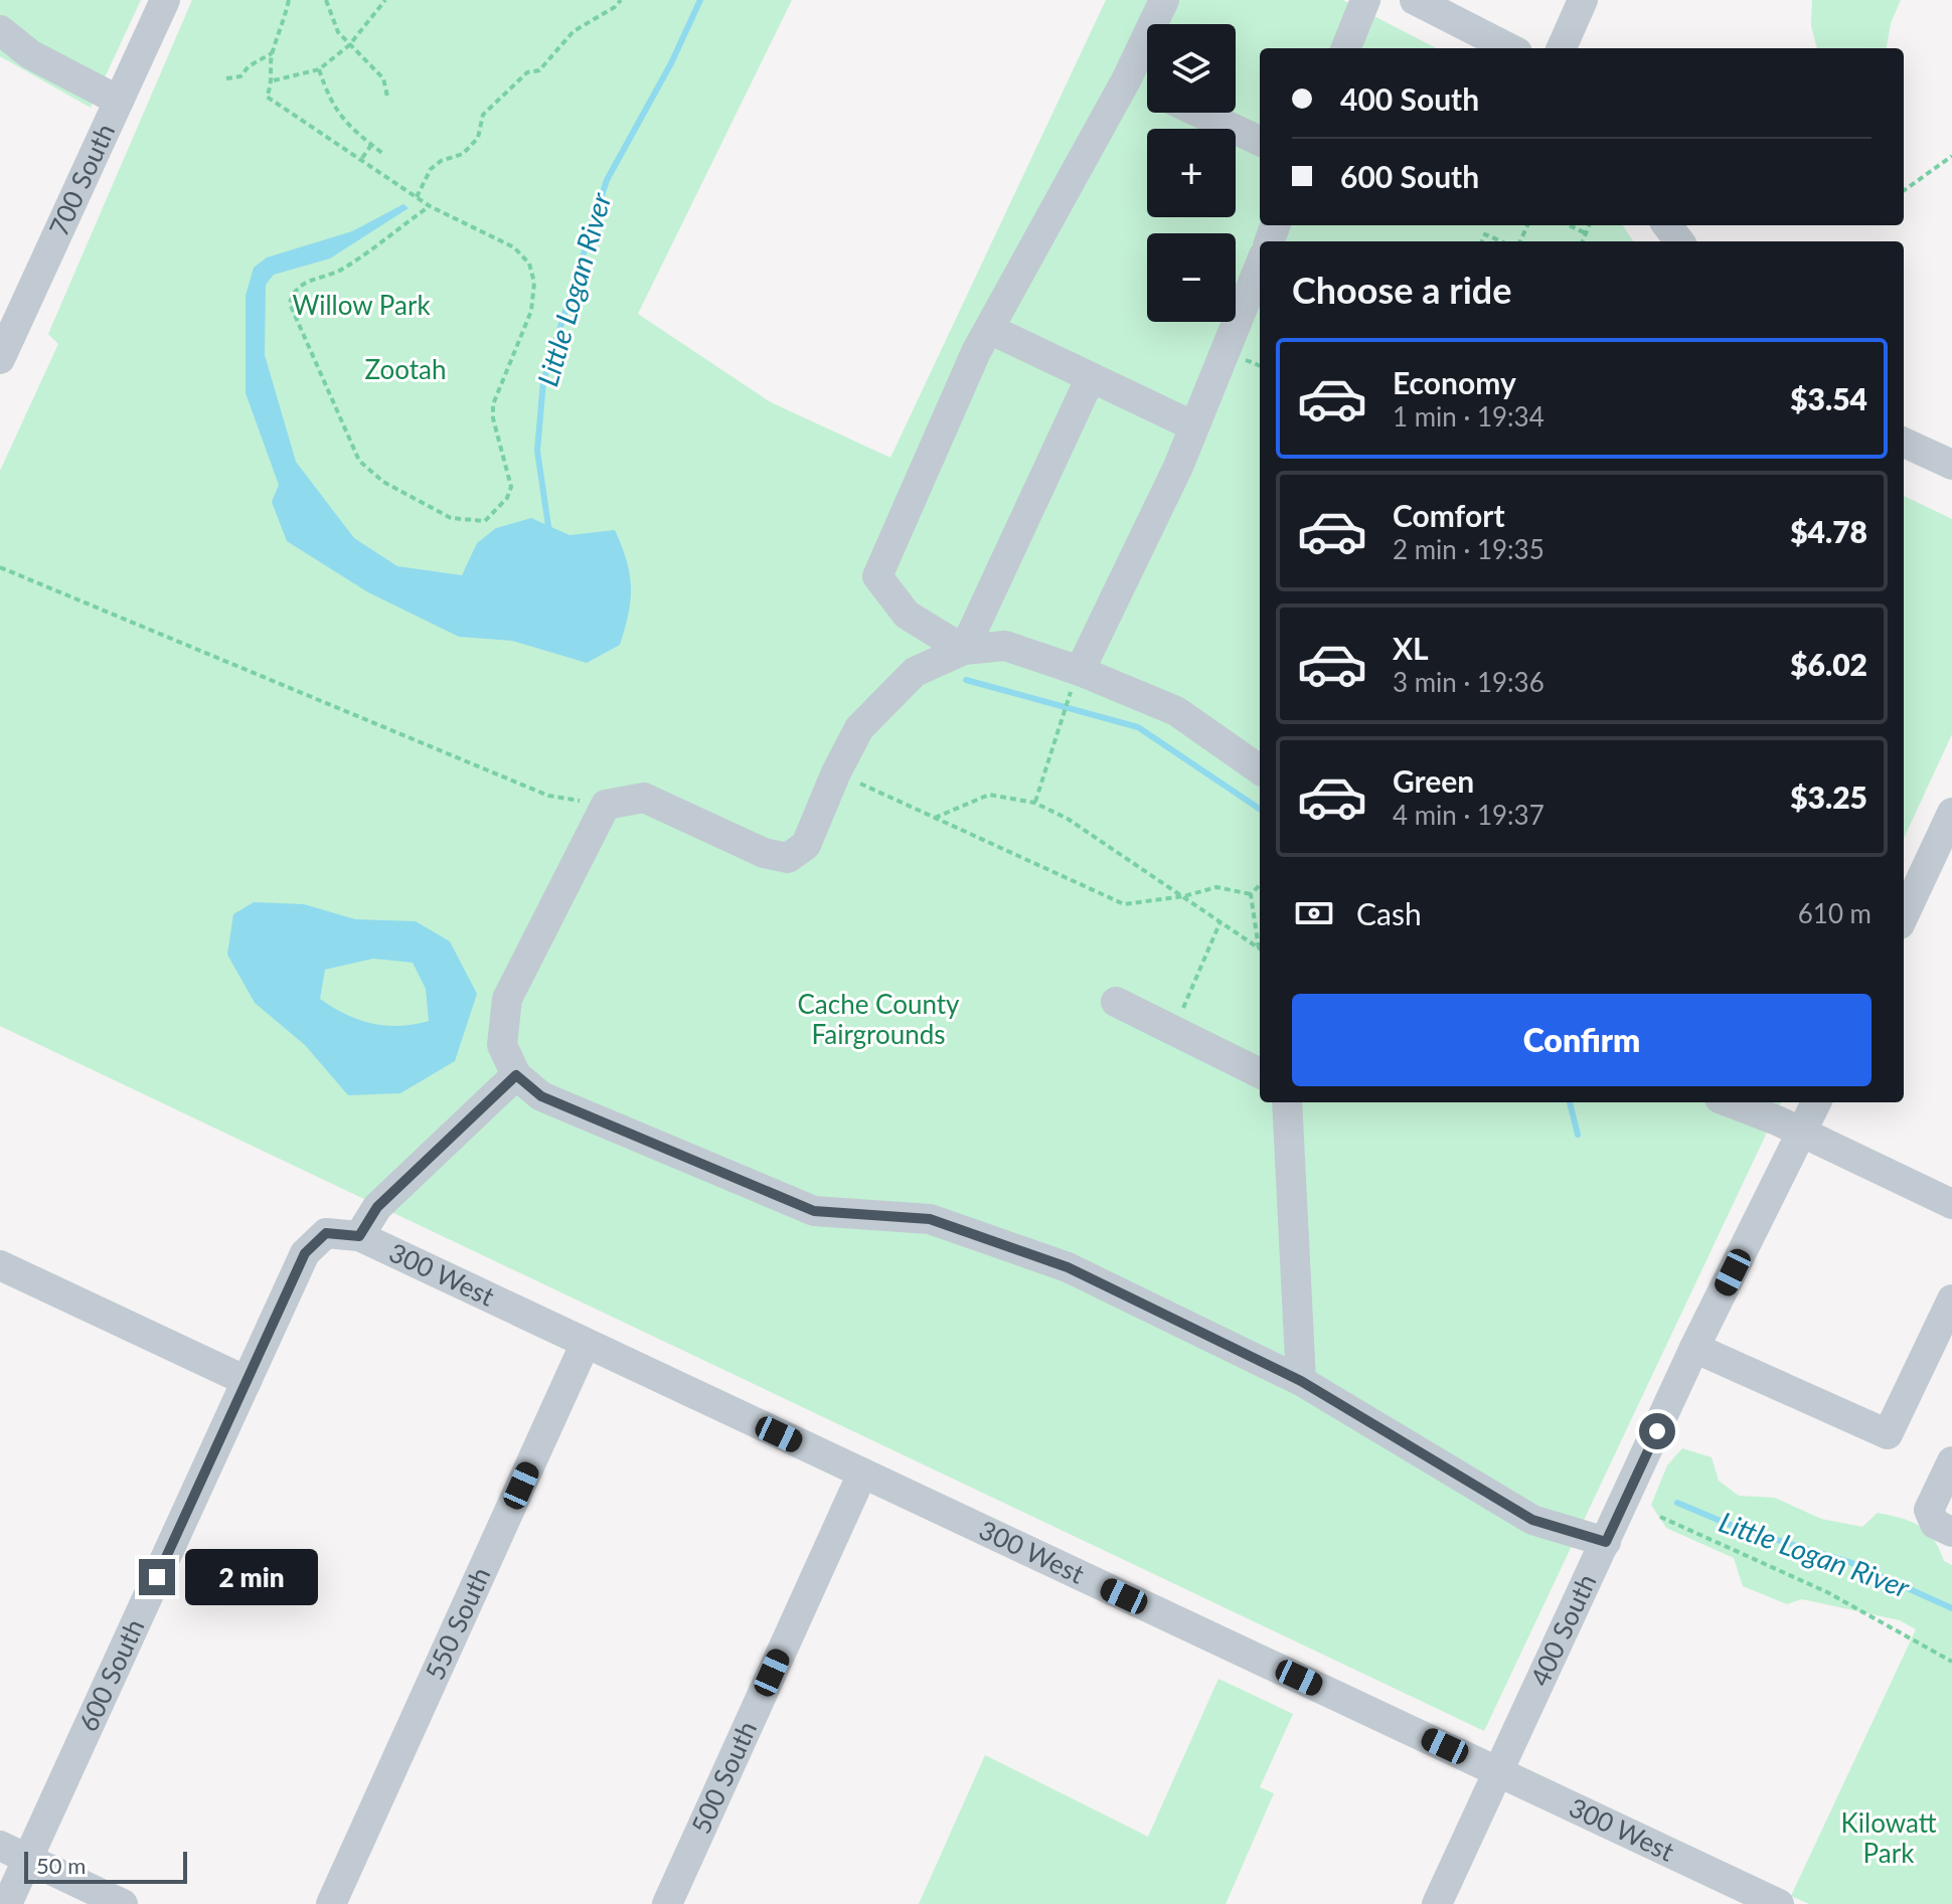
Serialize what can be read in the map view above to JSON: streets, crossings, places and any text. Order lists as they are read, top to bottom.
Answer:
{
  "streets": {
    "street": [
      "700 South",
      "300 West",
      "550 South",
      "400 South",
      "600 South",
      "500 South"
    ]
  },
  "crossings": [
    ["300 West", "550 South"],
    ["300 West", "400 South"],
    ["300 West", "600 South"],
    ["300 West", "500 South"]
  ],
  "water": ["Little Logan River"],
  "parks": [
    "Willow Park",
    "Zootah",
    "Cache County Fairgrounds",
    "Kilowatt Park"
  ],
  "scale_bar": "50 m",
  "page": {
    "map_buttons": ["+", "−"],
    "banner": ["400 South", "600 South"],
    "heading": "Choose a ride",
    "list": [
      {
        "name": "Economy",
        "note": "1 min · 19:34",
        "value": "$3.54"
      },
      {
        "name": "Comfort",
        "note": "2 min · 19:35",
        "value": "$4.78"
      },
      {
        "name": "XL",
        "note": "3 min · 19:36",
        "value": "$6.02"
      },
      {
        "name": "Green",
        "note": "4 min · 19:37",
        "value": "$3.25"
      }
    ],
    "pay": ["Cash", "610 m"],
    "buttons": "Confirm",
    "bubble": "2 min",
    "scale": "50 m"
  }
}
